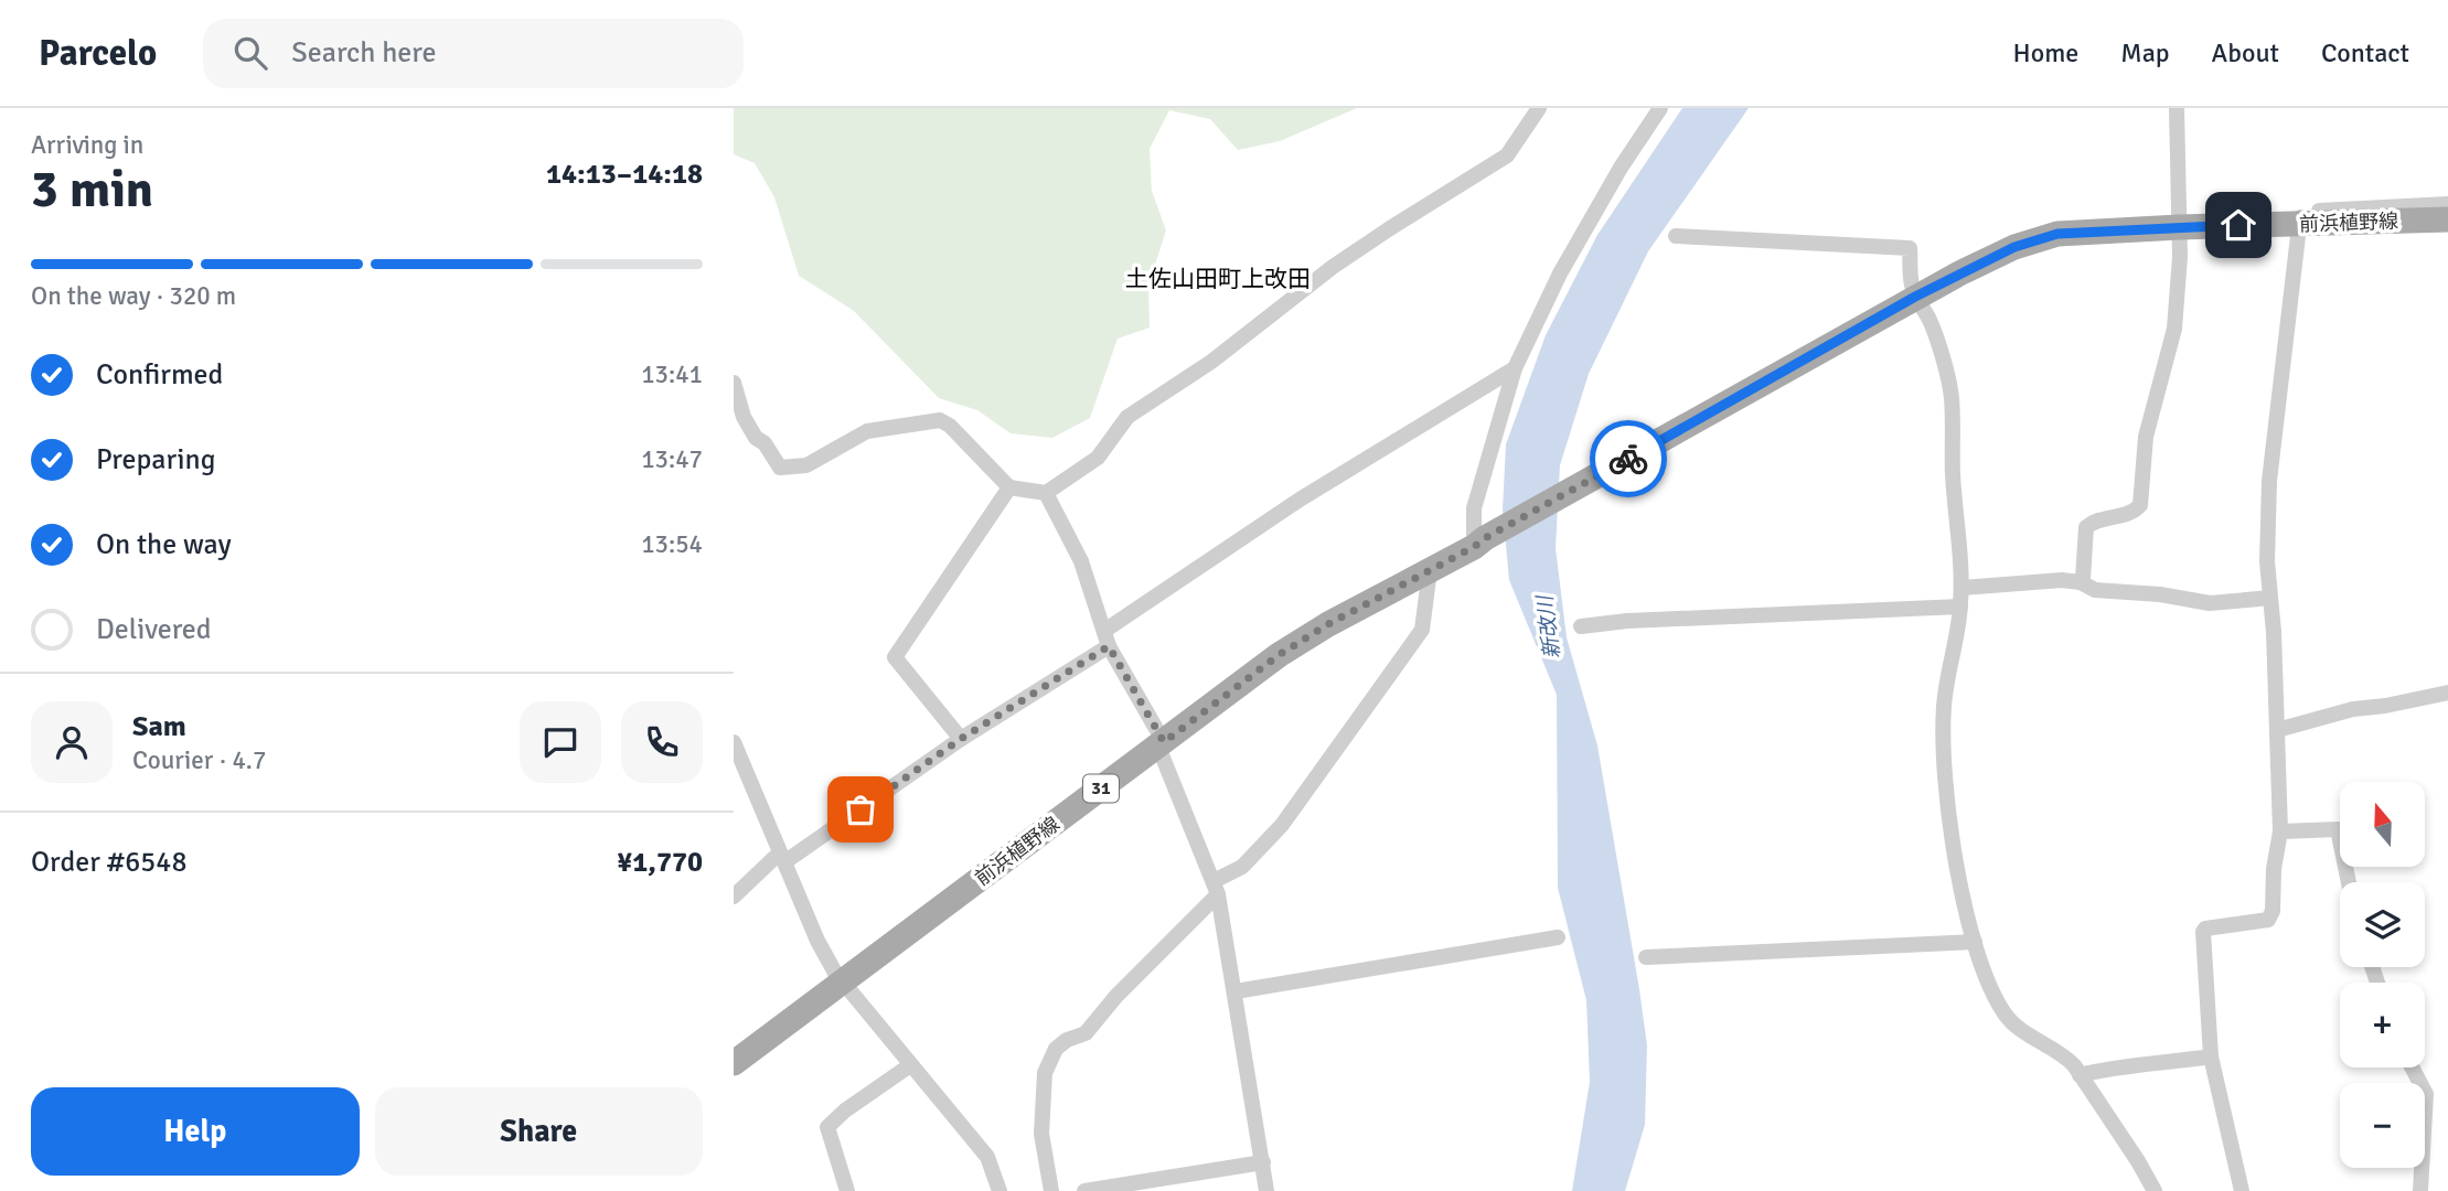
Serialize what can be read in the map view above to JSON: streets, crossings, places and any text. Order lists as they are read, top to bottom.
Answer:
{
  "streets": {
    "main road": ["前浜植野線", "31"]
  },
  "districts": ["土佐山田町上改田"],
  "water": ["新改川"],
  "north": "top",
  "page": {
    "header": "Parcelo",
    "search": "Search here",
    "nav": [
      "Home",
      "Map",
      "About",
      "Contact"
    ],
    "heading": ["3 min", "Arriving in", "14:13–14:18"],
    "panel": [
      "Sam",
      "Courier · 4.7",
      "Order #6548",
      "¥1,770"
    ],
    "bar": "On the way · 320 m",
    "list": [
      ["Confirmed", "13:41"],
      ["Preparing", "13:47"],
      ["On the way", "13:54"],
      "Delivered"
    ],
    "map_buttons": ["+", "−"],
    "buttons": ["Help", "Share"]
  }
}
